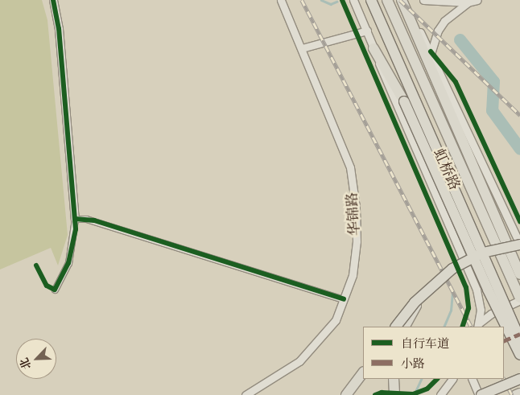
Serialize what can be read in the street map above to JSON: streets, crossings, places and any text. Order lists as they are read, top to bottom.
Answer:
{
  "streets": {
    "highway": ["虹桥路"],
    "main road": ["华锦路"]
  },
  "legend": ["自行车道", "小路"],
  "north": "bottom left"
}
